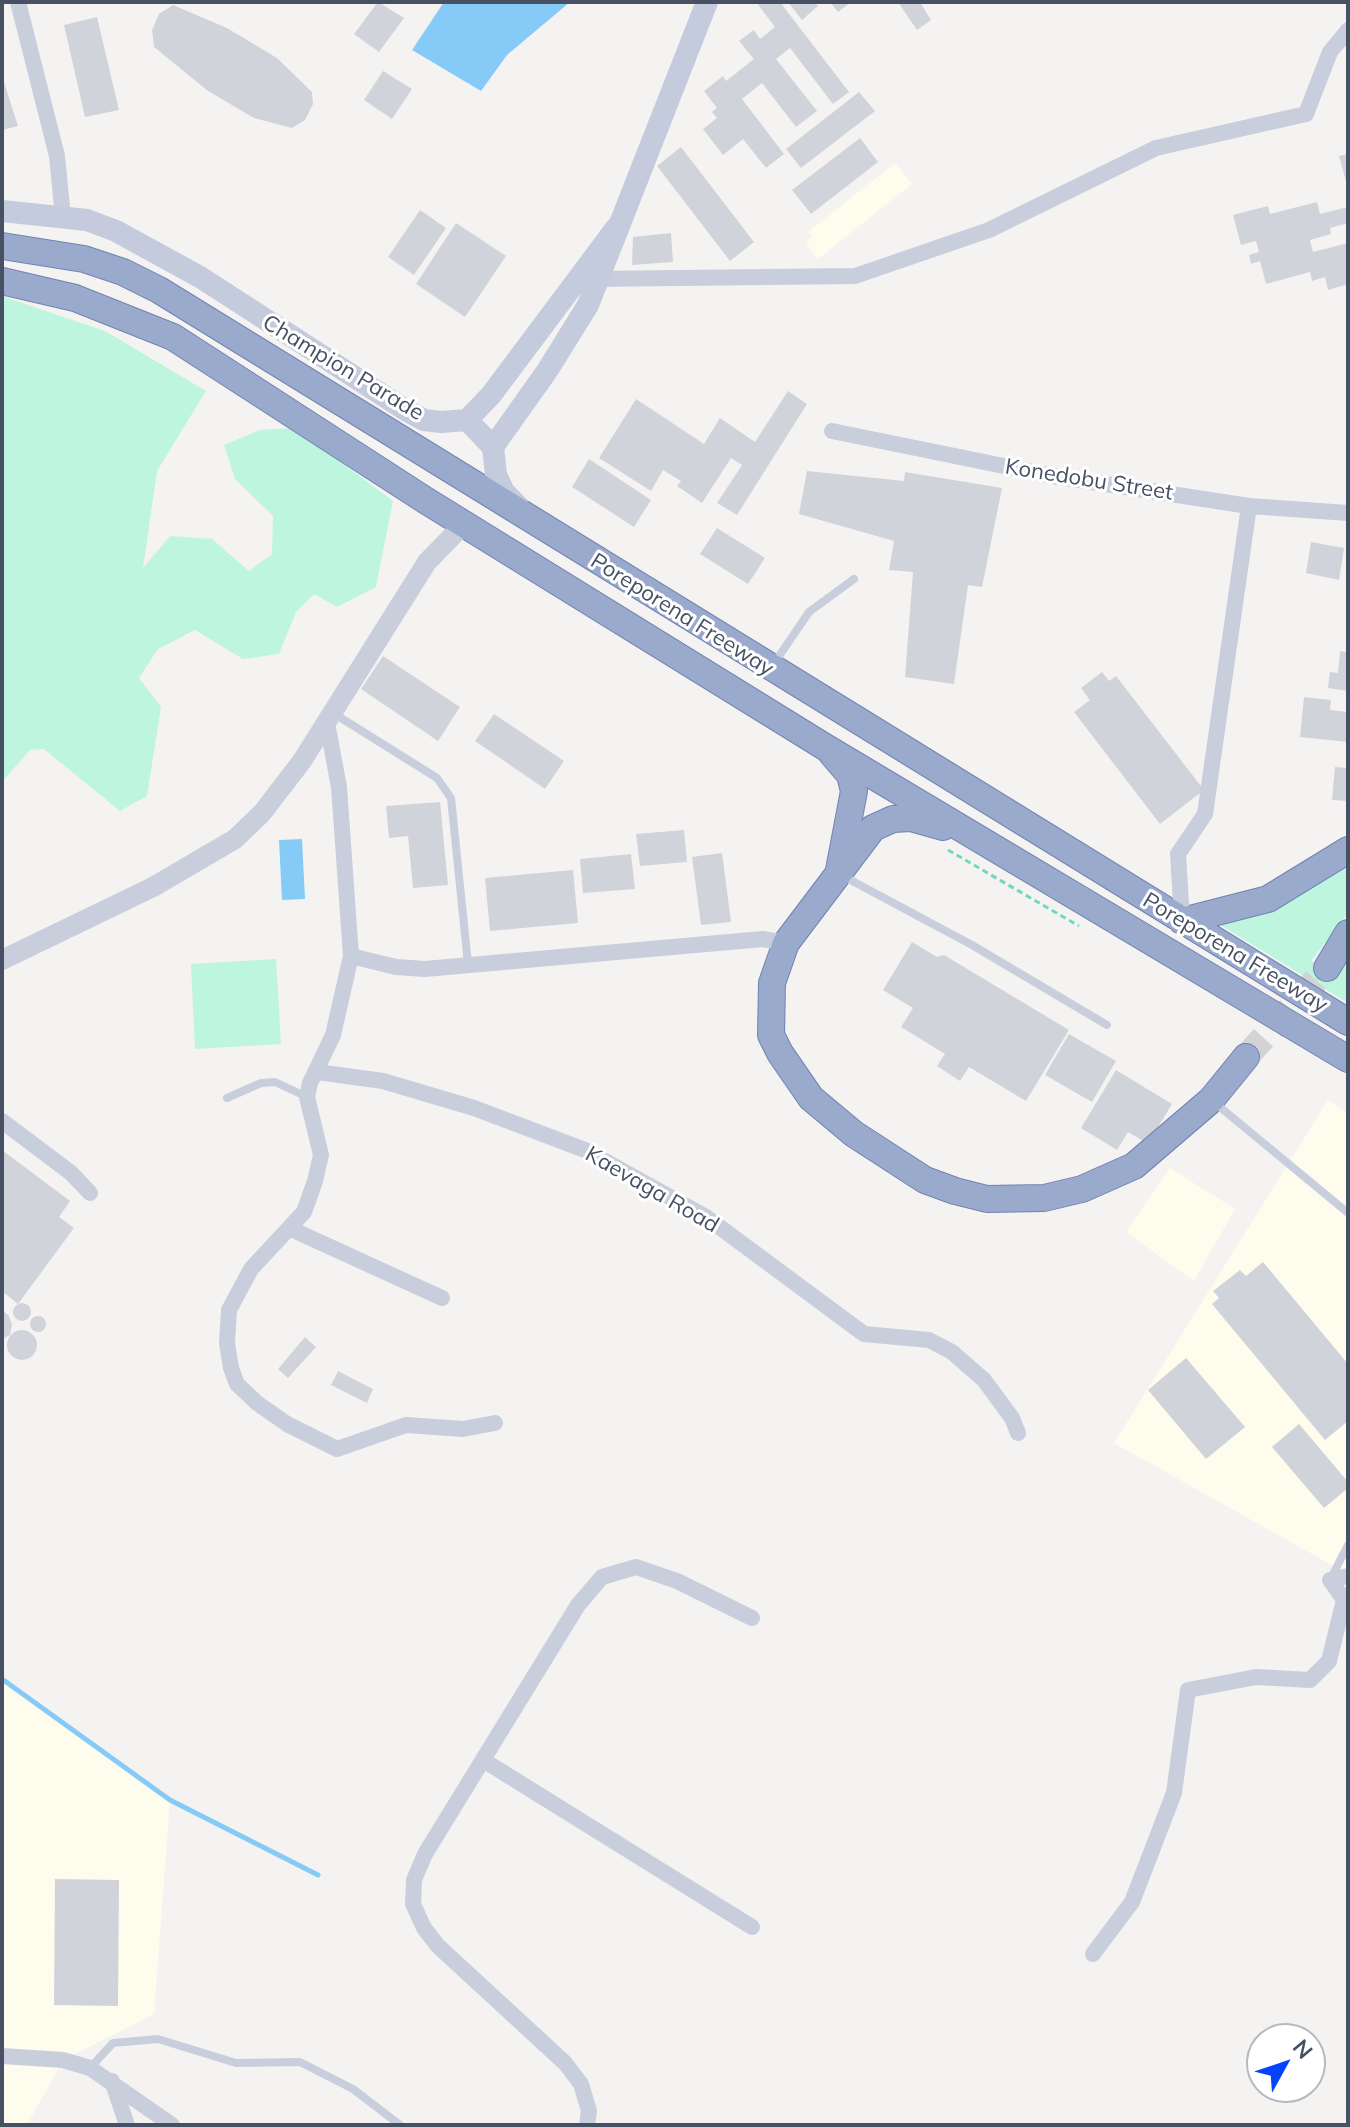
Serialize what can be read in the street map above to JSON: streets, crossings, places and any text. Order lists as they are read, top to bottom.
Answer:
{
  "streets": {
    "highway": ["Poreporena Freeway"],
    "main road": ["Champion Parade"],
    "street": ["Konedobu Street", "Kaevaga Road"]
  },
  "north": "top right"
}
